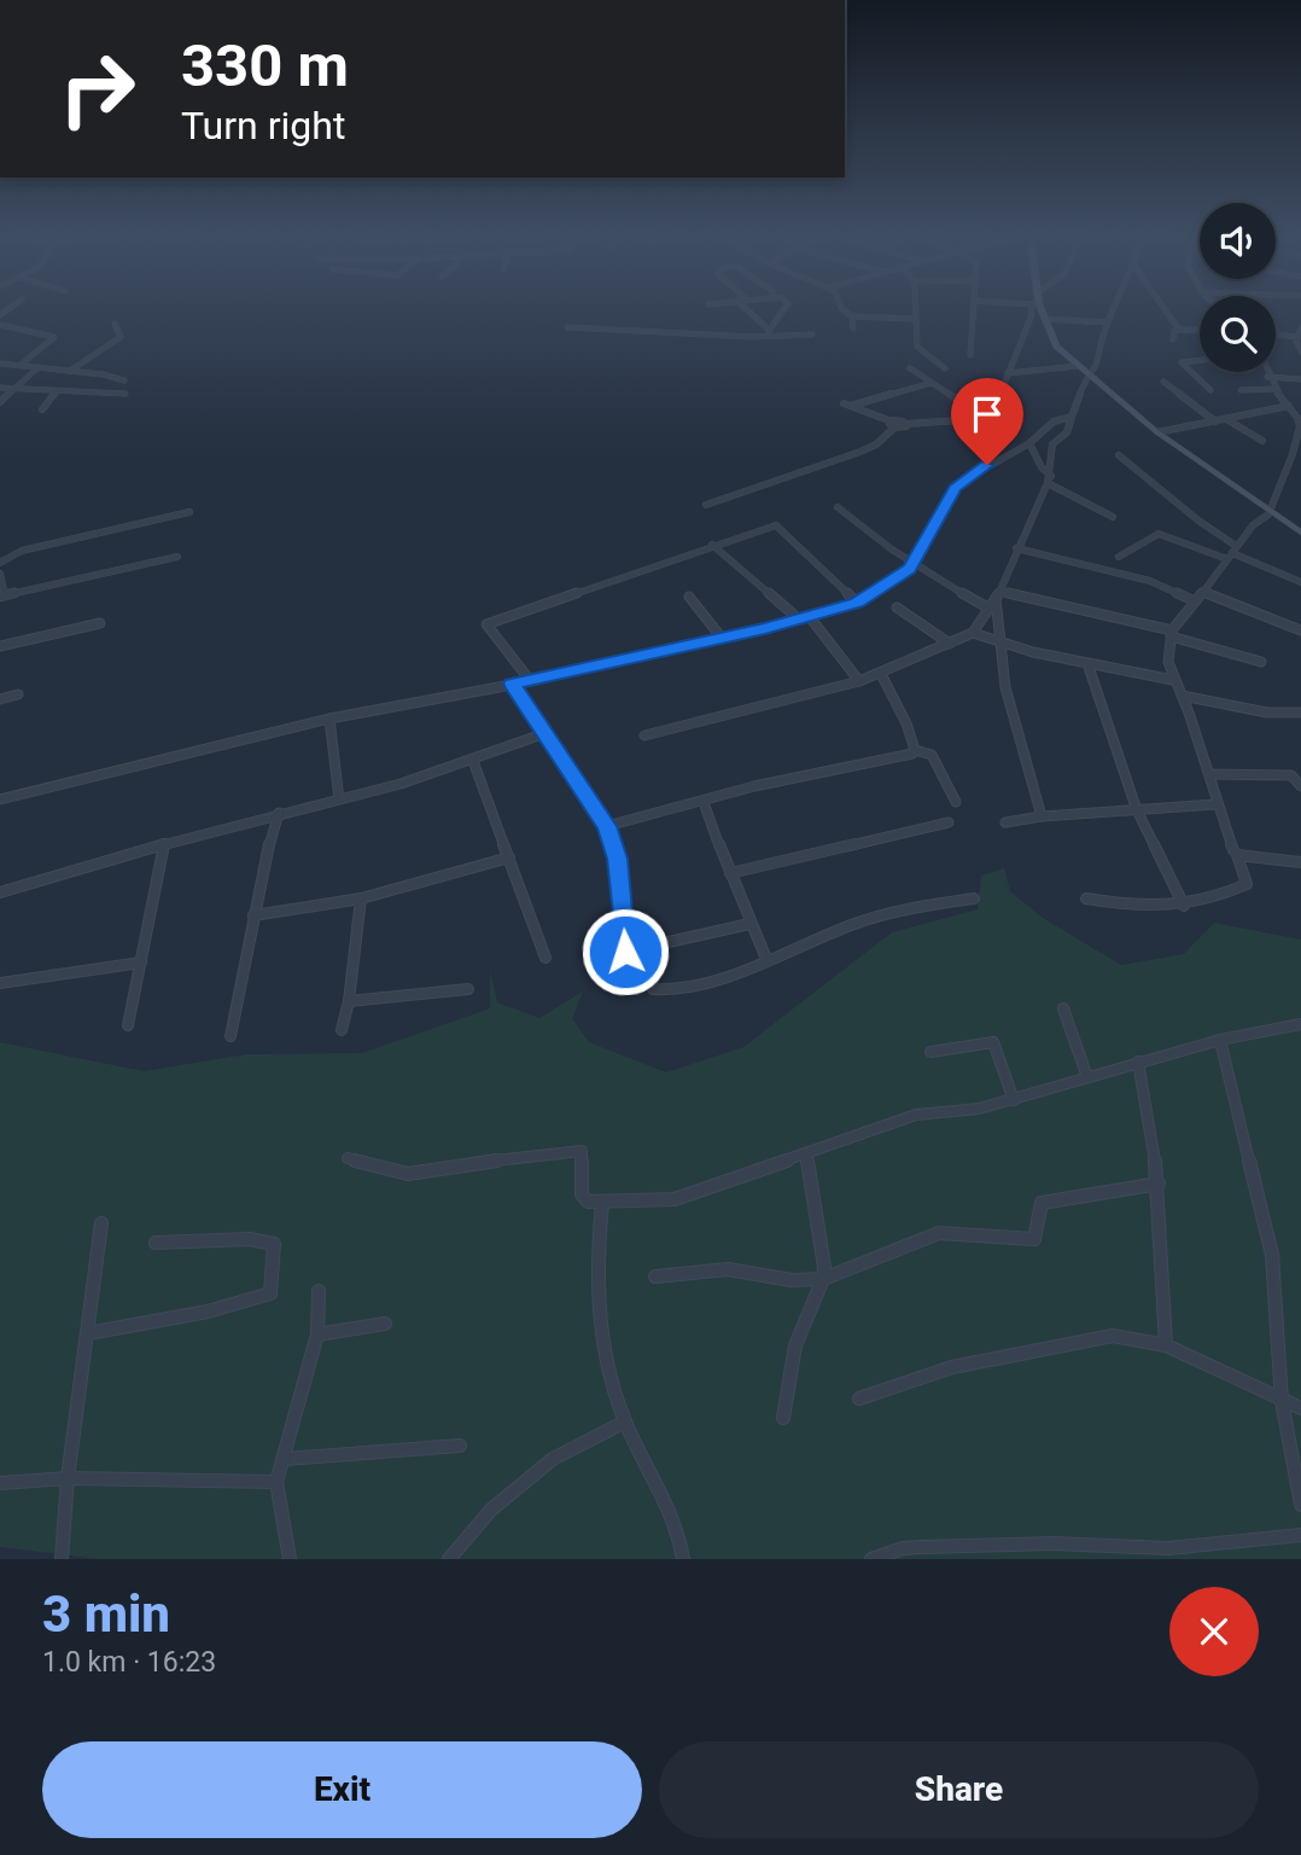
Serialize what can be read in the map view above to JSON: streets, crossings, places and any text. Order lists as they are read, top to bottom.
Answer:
{
  "page": {
    "turn": ["330 m", "Turn right"],
    "heading": ["3 min", "1.0 km · 16:23"],
    "buttons": ["Exit", "Share"]
  }
}
